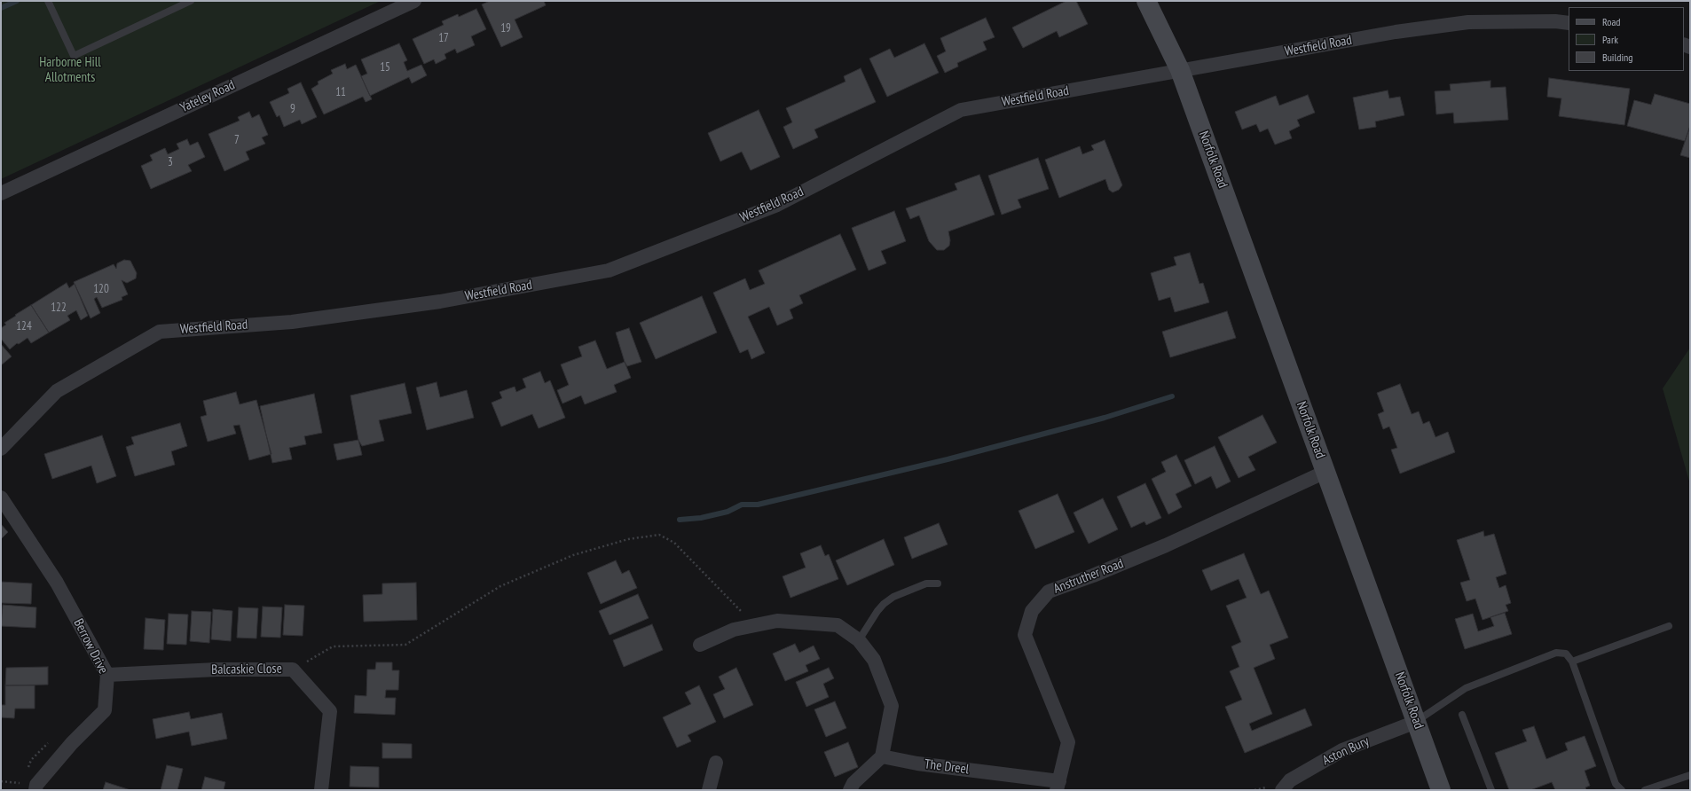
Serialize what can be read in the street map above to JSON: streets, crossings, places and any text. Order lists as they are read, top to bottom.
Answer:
{
  "streets": {
    "main road": ["Norfolk Road"],
    "street": [
      "Westfield Road",
      "Yateley Road",
      "Anstruther Road",
      "Berrow Drive",
      "Balcaskie Close",
      "Aston Bury",
      "The Dreel"
    ]
  },
  "crossings": [
    ["Westfield Road", "Norfolk Road"],
    ["Norfolk Road", "Anstruther Road"],
    ["Norfolk Road", "Aston Bury"],
    ["Anstruther Road", "The Dreel"],
    ["Berrow Drive", "Balcaskie Close"]
  ],
  "parks": ["Harborne Hill Allotments"],
  "house_numbers": [
    "19",
    "17",
    "15",
    "11",
    "9",
    "7",
    "3",
    "120",
    "122",
    "124"
  ],
  "legend": ["Road", "Park", "Building"]
}
